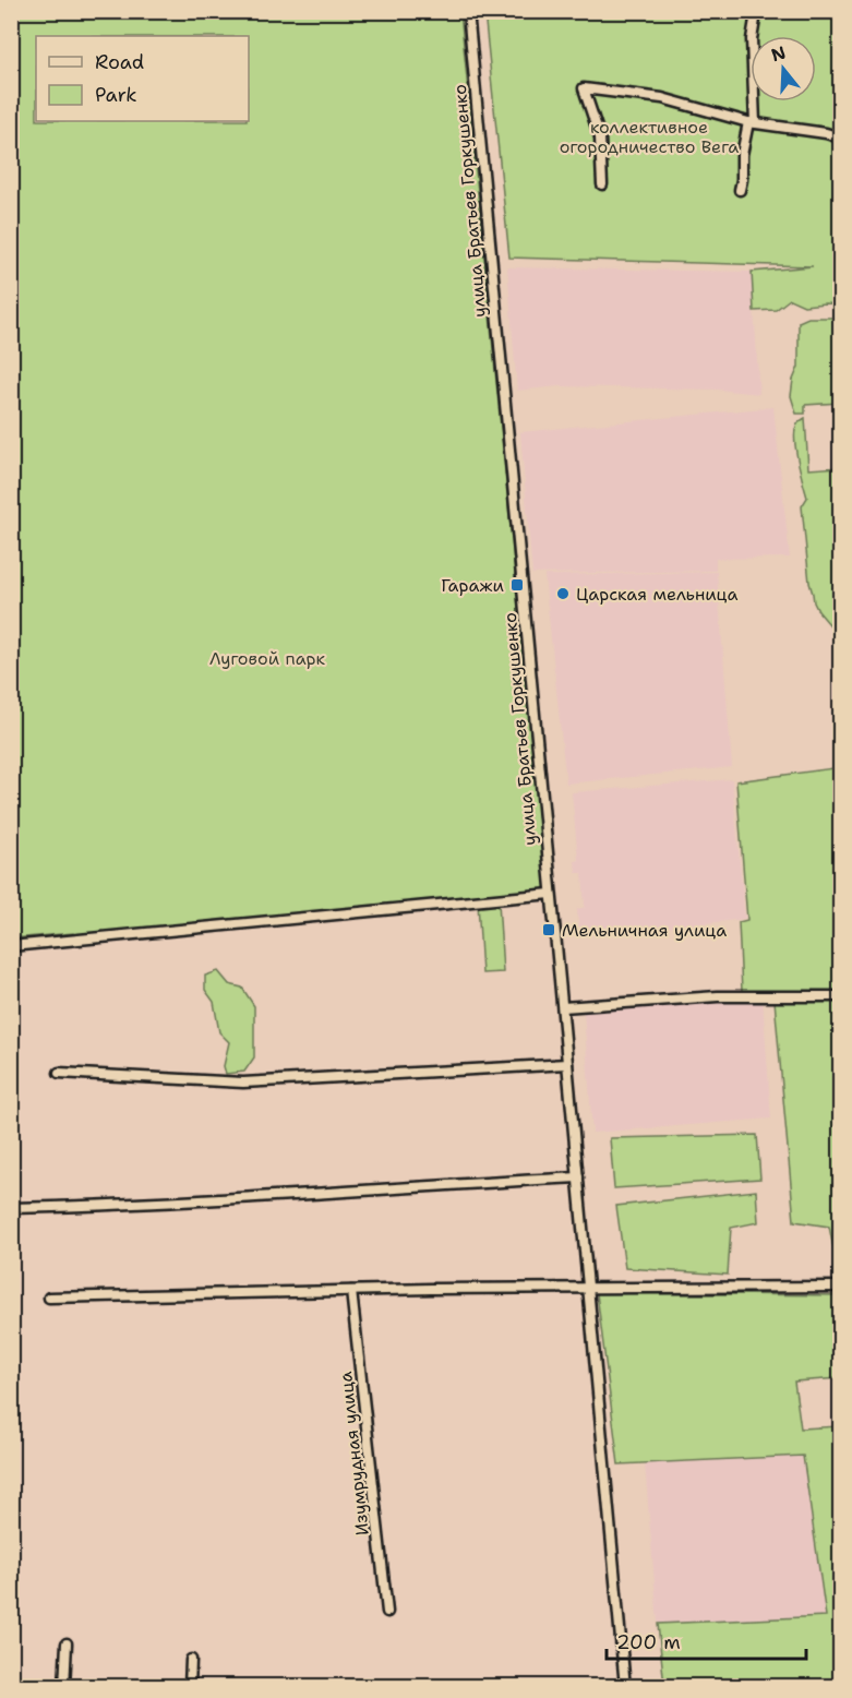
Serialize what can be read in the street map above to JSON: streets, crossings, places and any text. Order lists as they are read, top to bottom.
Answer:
{
  "streets": {
    "street": ["улица Братьев Горкушенко", "Изумрудная улица"]
  },
  "parks": ["коллективное огородничество Вега", "Луговой парк"],
  "places": {
    "transit": ["Гаражи", "Мельничная улица"],
    "other": ["Царская мельница"]
  },
  "legend": ["Road", "Park"],
  "scale_bar": "200 m",
  "north": "top"
}
